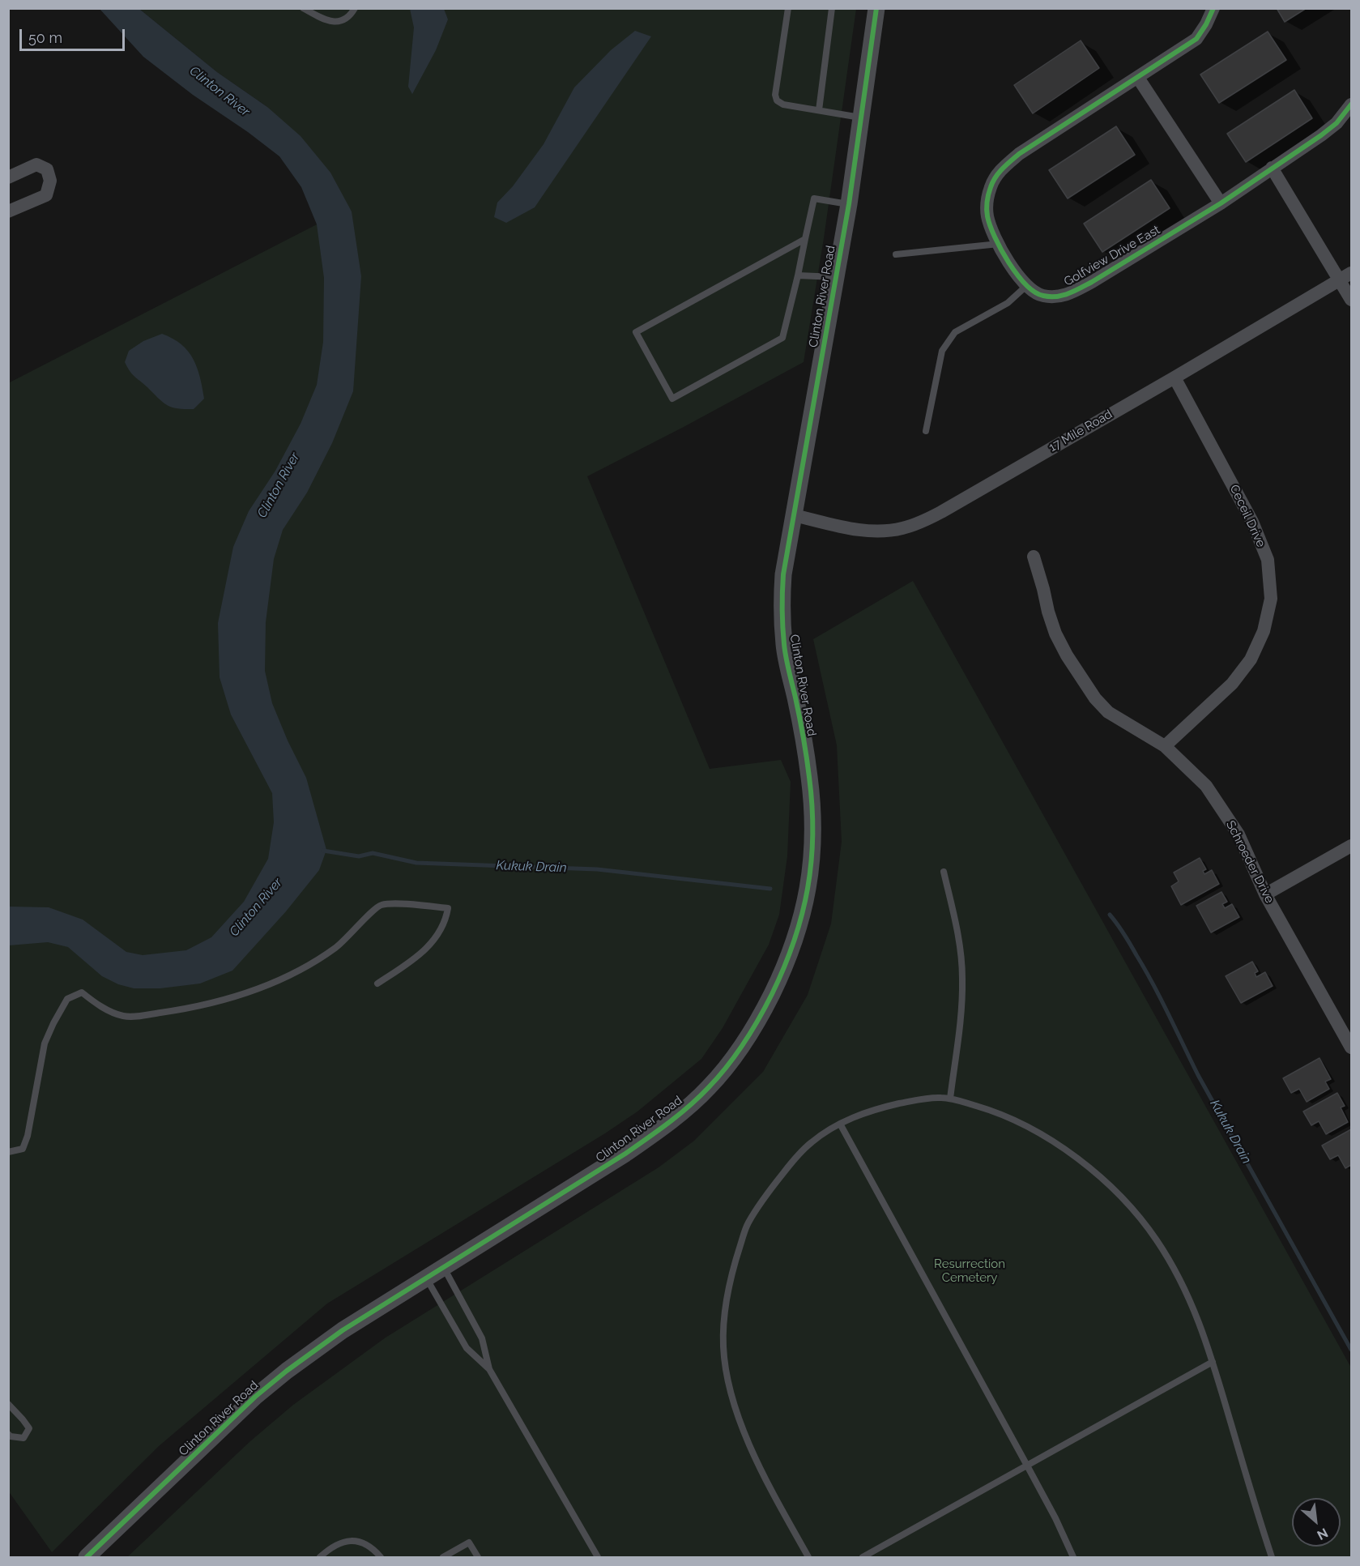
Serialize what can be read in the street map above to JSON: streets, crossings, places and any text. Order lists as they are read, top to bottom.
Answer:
{
  "streets": {
    "street": [
      "Golfview Drive East",
      "Clinton River Road",
      "17 Mile Road",
      "Ceceil Drive",
      "Schroeder Drive"
    ]
  },
  "crossings": [
    ["Clinton River Road", "17 Mile Road"],
    ["17 Mile Road", "Ceceil Drive"],
    ["Ceceil Drive", "Schroeder Drive"]
  ],
  "water": ["Clinton River", "Kukuk Drain"],
  "parks": ["Resurrection Cemetery"],
  "scale_bar": "50 m",
  "north": "bottom right"
}
